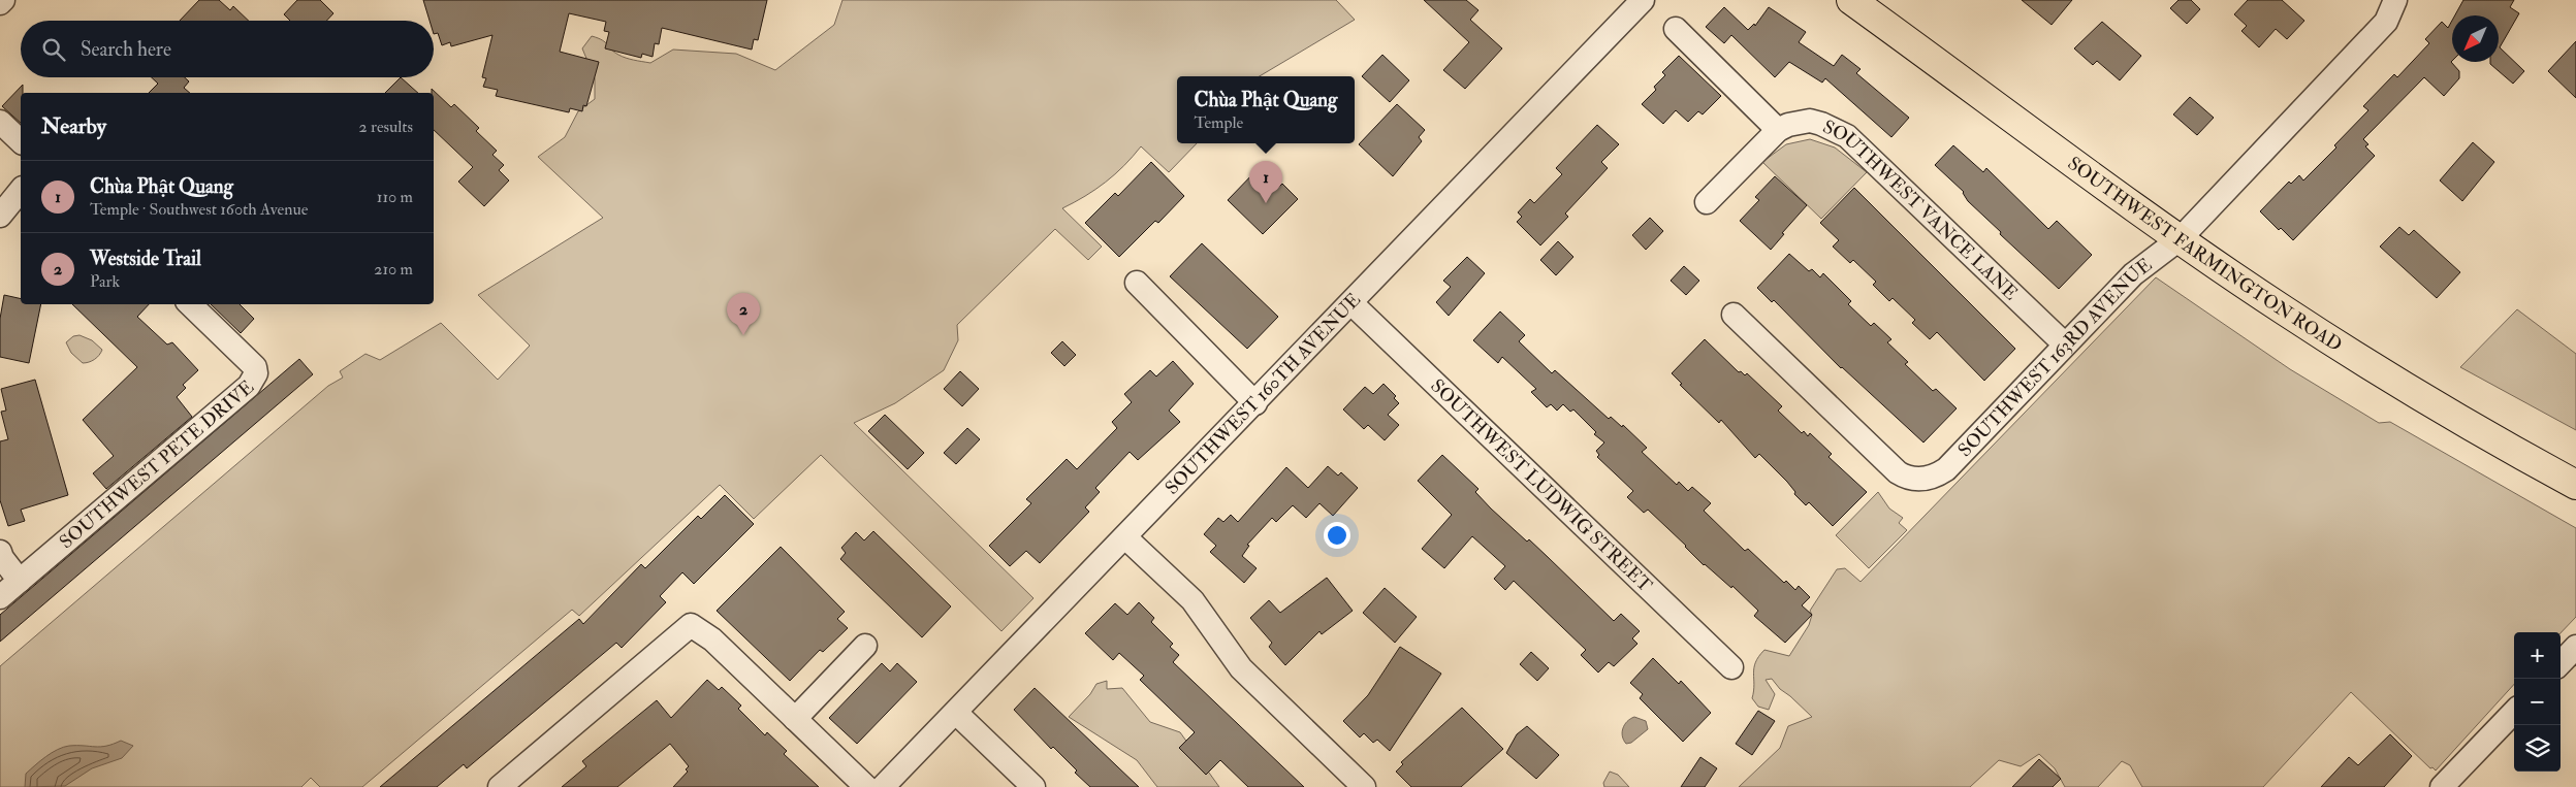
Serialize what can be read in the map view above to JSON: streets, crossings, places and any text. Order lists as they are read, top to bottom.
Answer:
{
  "streets": {
    "main road": ["SOUTHWEST FARMINGTON ROAD"],
    "street": [
      "SOUTHWEST VANCE LANE",
      "SOUTHWEST 163RD AVENUE",
      "SOUTHWEST 160TH AVENUE",
      "SOUTHWEST PETE DRIVE",
      "SOUTHWEST LUDWIG STREET"
    ]
  },
  "crossings": [
    ["SOUTHWEST VANCE LANE", "SOUTHWEST 163RD AVENUE"],
    ["SOUTHWEST FARMINGTON ROAD", "SOUTHWEST 163RD AVENUE"],
    ["SOUTHWEST 160TH AVENUE", "SOUTHWEST LUDWIG STREET"]
  ],
  "north": "bottom left",
  "page": {
    "search": "Search here",
    "popup": ["Chùa Phật Quang", "Temple"],
    "heading": ["Nearby", "2 results"],
    "list": [
      {
        "mark": "1",
        "name": "Chùa Phật Quang",
        "note": "Temple · Southwest 160th Avenue",
        "value": "110 m"
      },
      {
        "mark": "2",
        "name": "Westside Trail",
        "note": "Park",
        "value": "210 m"
      }
    ],
    "pins": ["1", "2"],
    "map_buttons": ["+", "−"]
  }
}
